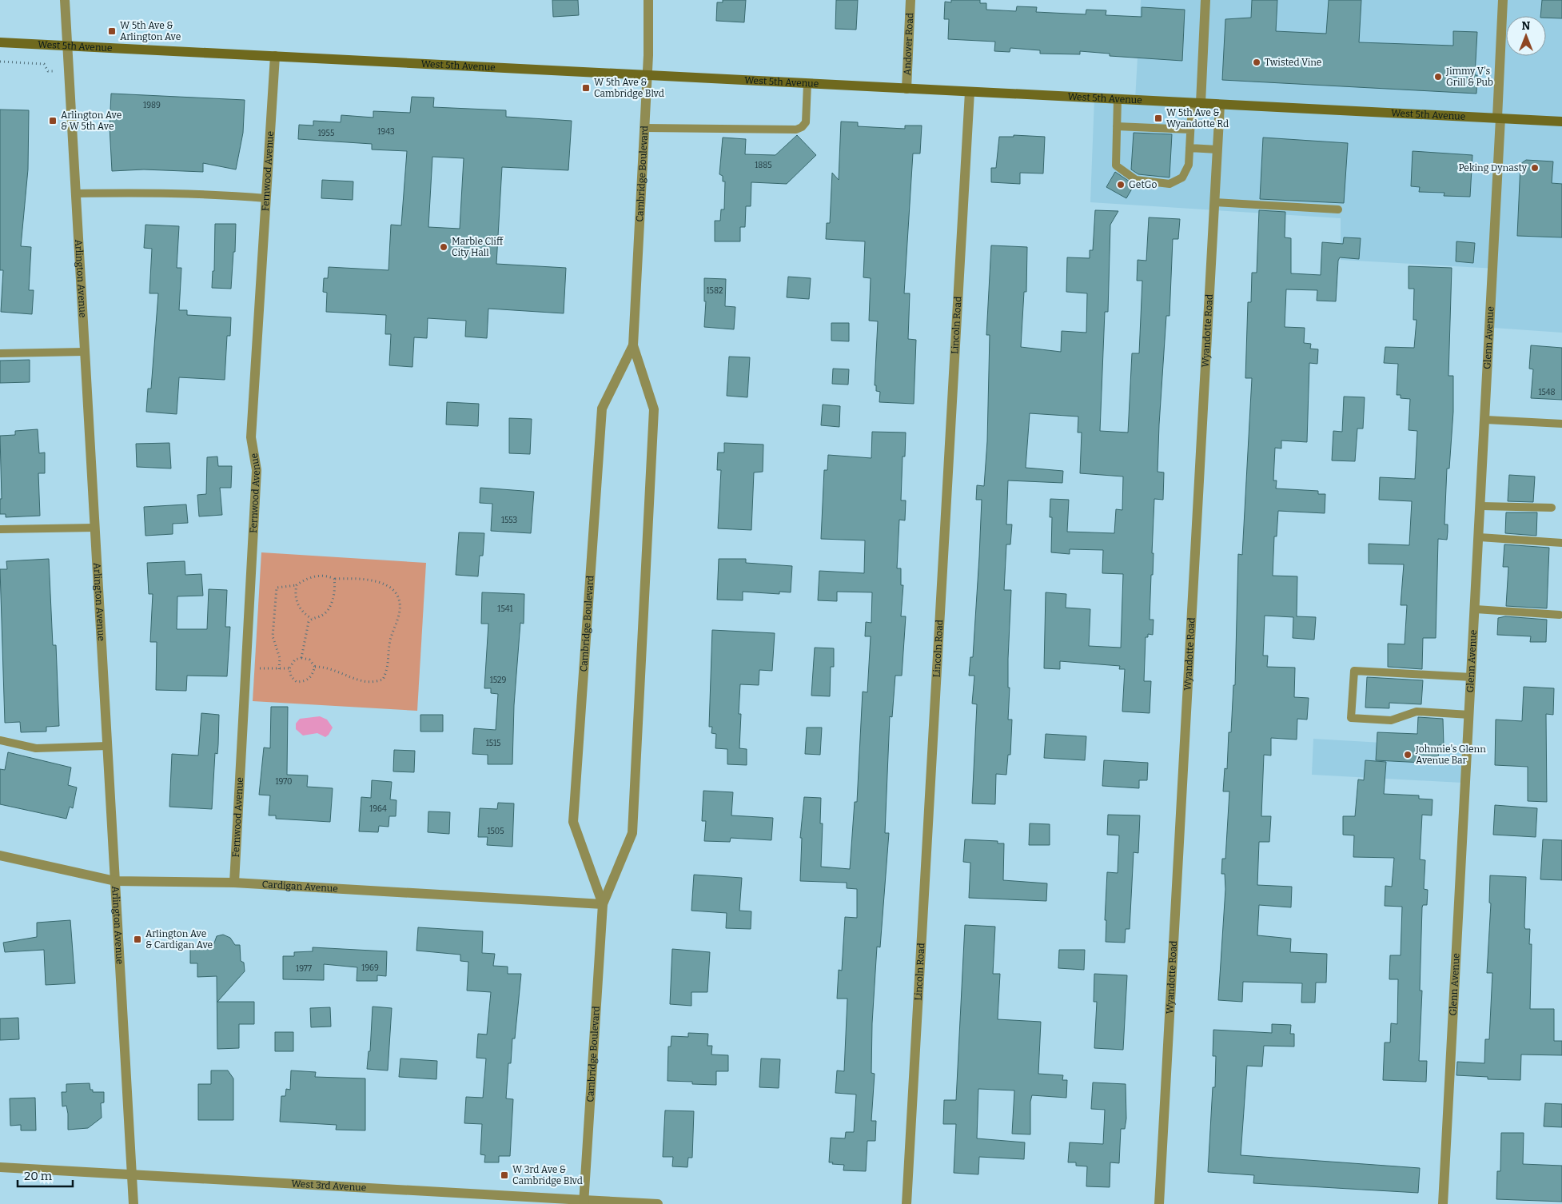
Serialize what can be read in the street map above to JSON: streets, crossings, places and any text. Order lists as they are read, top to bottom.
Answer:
{
  "streets": {
    "main road": ["West 5th Avenue"],
    "street": [
      "Andover Road",
      "Fernwood Avenue",
      "Cambridge Boulevard",
      "Arlington Avenue",
      "Lincoln Road",
      "Wyandotte Road",
      "Glenn Avenue",
      "Cardigan Avenue",
      "West 3rd Avenue"
    ]
  },
  "crossings": [
    ["Andover Road", "West 5th Avenue"],
    ["West 5th Avenue", "Fernwood Avenue"],
    ["West 5th Avenue", "Cambridge Boulevard"],
    ["West 5th Avenue", "Arlington Avenue"],
    ["West 5th Avenue", "Lincoln Road"],
    ["West 5th Avenue", "Wyandotte Road"],
    ["West 5th Avenue", "Glenn Avenue"],
    ["Fernwood Avenue", "Cardigan Avenue"],
    ["Cambridge Boulevard", "Cardigan Avenue"],
    ["Cambridge Boulevard", "West 3rd Avenue"],
    ["Arlington Avenue", "Cardigan Avenue"],
    ["Arlington Avenue", "West 3rd Avenue"]
  ],
  "places": {
    "transit": [
      "W 5th Ave & Arlington Ave",
      "W 5th Ave & Cambridge Blvd",
      "W 5th Ave & Wyandotte Rd",
      "Arlington Ave & W 5th Ave",
      "Arlington Ave & Cardigan Ave",
      "W 3rd Ave & Cambridge Blvd"
    ],
    "other": [
      "Twisted Vine",
      "Jimmy V's Grill & Pub",
      "Peking Dynasty",
      "GetGo",
      "Marble Cliff City Hall",
      "Johnnie's Glenn Avenue Bar"
    ]
  },
  "house_numbers": [
    "1989",
    "1943",
    "1955",
    "1885",
    "1582",
    "1548",
    "1553",
    "1541",
    "1529",
    "1515",
    "1970",
    "1964",
    "1505",
    "1969",
    "1977"
  ],
  "scale_bar": "20 m",
  "north": "top"
}
